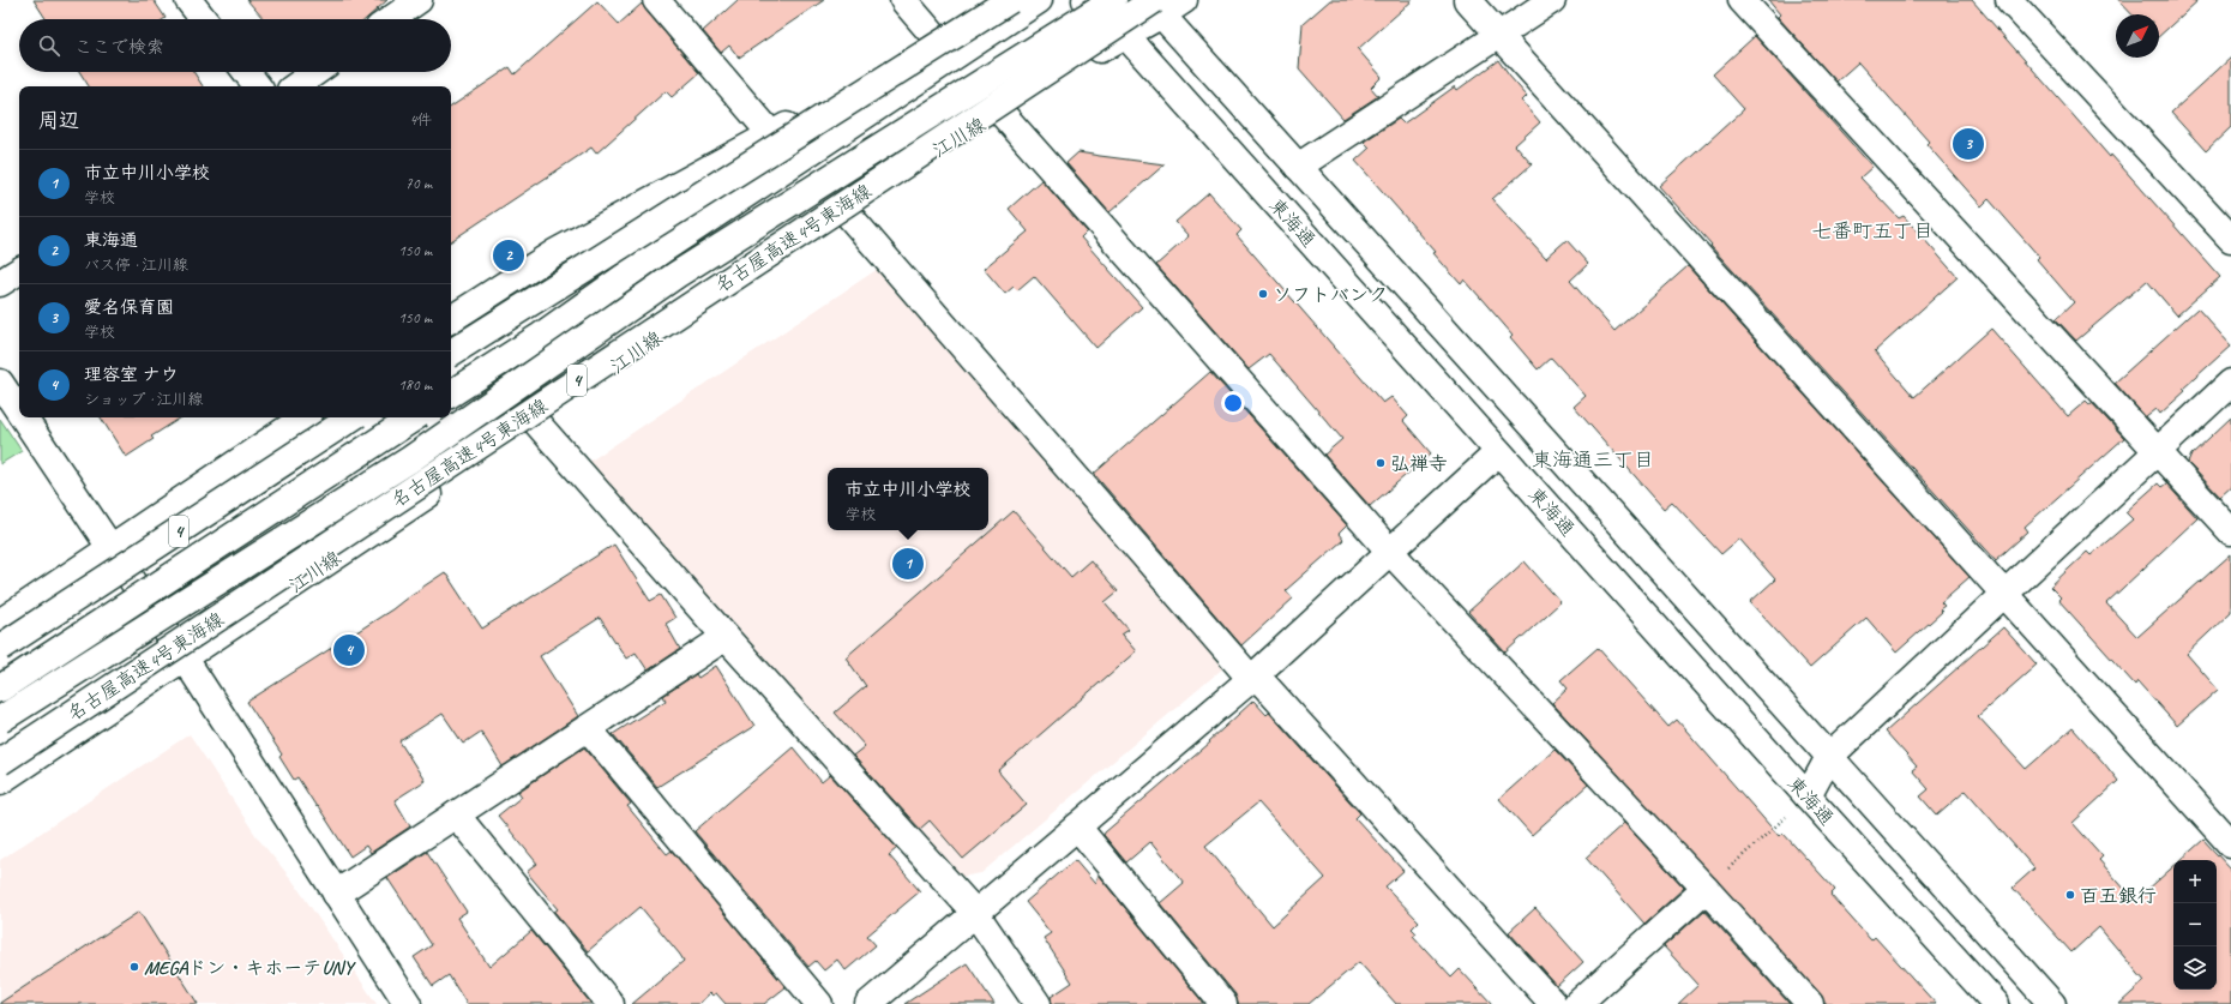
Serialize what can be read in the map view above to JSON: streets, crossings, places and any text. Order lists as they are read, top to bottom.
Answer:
{
  "streets": {
    "main road": [
      "江川線",
      "東海通",
      "名古屋高速4号東海線",
      "4"
    ]
  },
  "crossings": [
    ["江川線", "東海通"],
    ["江川線", "名古屋高速4号東海線"]
  ],
  "districts": ["七番町五丁目", "東海通三丁目"],
  "places": [
    "ソフトバンク",
    "弘禅寺",
    "百五銀行",
    "MEGAドン・キホーテUNY"
  ],
  "north": "top right",
  "page": {
    "search": "ここで検索",
    "heading": ["周辺", "4件"],
    "pins": [
      "3",
      "2",
      "1",
      "4"
    ],
    "list": [
      {
        "mark": "1",
        "name": "市立中川小学校",
        "note": "学校",
        "value": "70 m"
      },
      {
        "mark": "2",
        "name": "東海通",
        "note": "バス停 · 江川線",
        "value": "150 m"
      },
      {
        "mark": "3",
        "name": "愛名保育園",
        "note": "学校",
        "value": "150 m"
      },
      {
        "mark": "4",
        "name": "理容室 ナウ",
        "note": "ショップ · 江川線",
        "value": "180 m"
      }
    ],
    "popup": ["市立中川小学校", "学校"],
    "map_buttons": ["+", "−"]
  }
}
